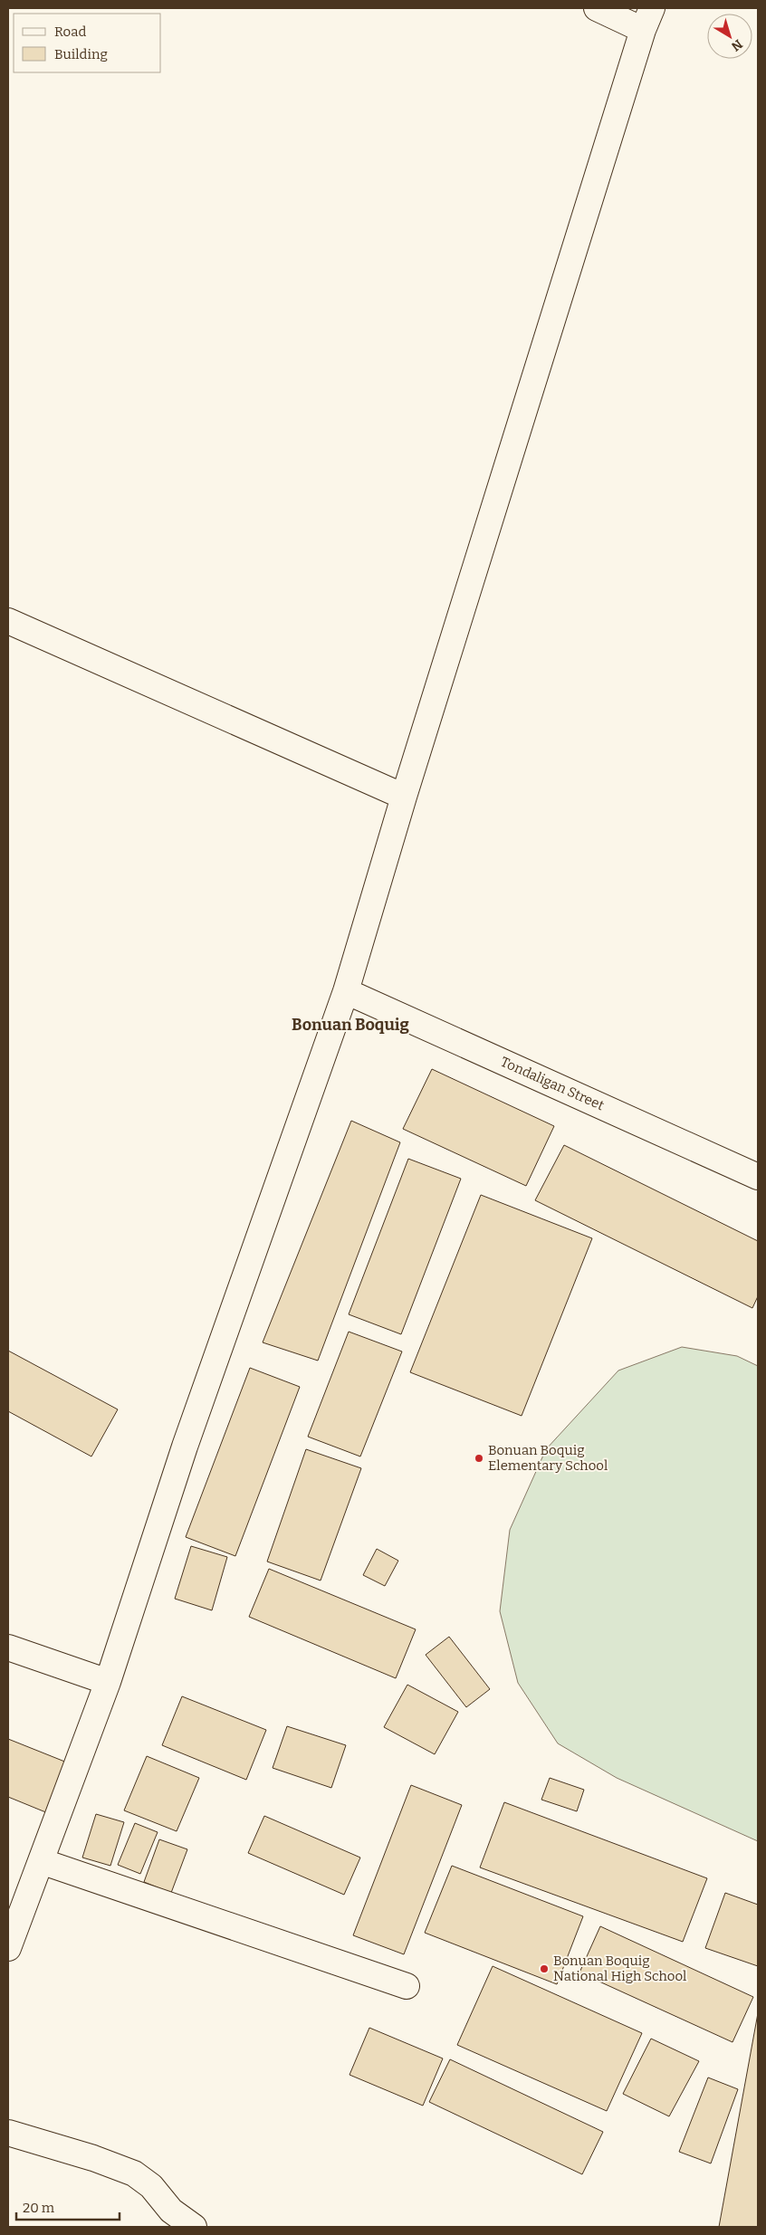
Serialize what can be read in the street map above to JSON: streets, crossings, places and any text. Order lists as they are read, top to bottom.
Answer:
{
  "streets": {
    "street": ["Tondaligan Street"]
  },
  "districts": ["Bonuan Boquig"],
  "places": ["Bonuan Boquig Elementary School", "Bonuan Boquig National High School"],
  "legend": ["Road", "Building"],
  "scale_bar": "20 m",
  "north": "bottom right"
}
